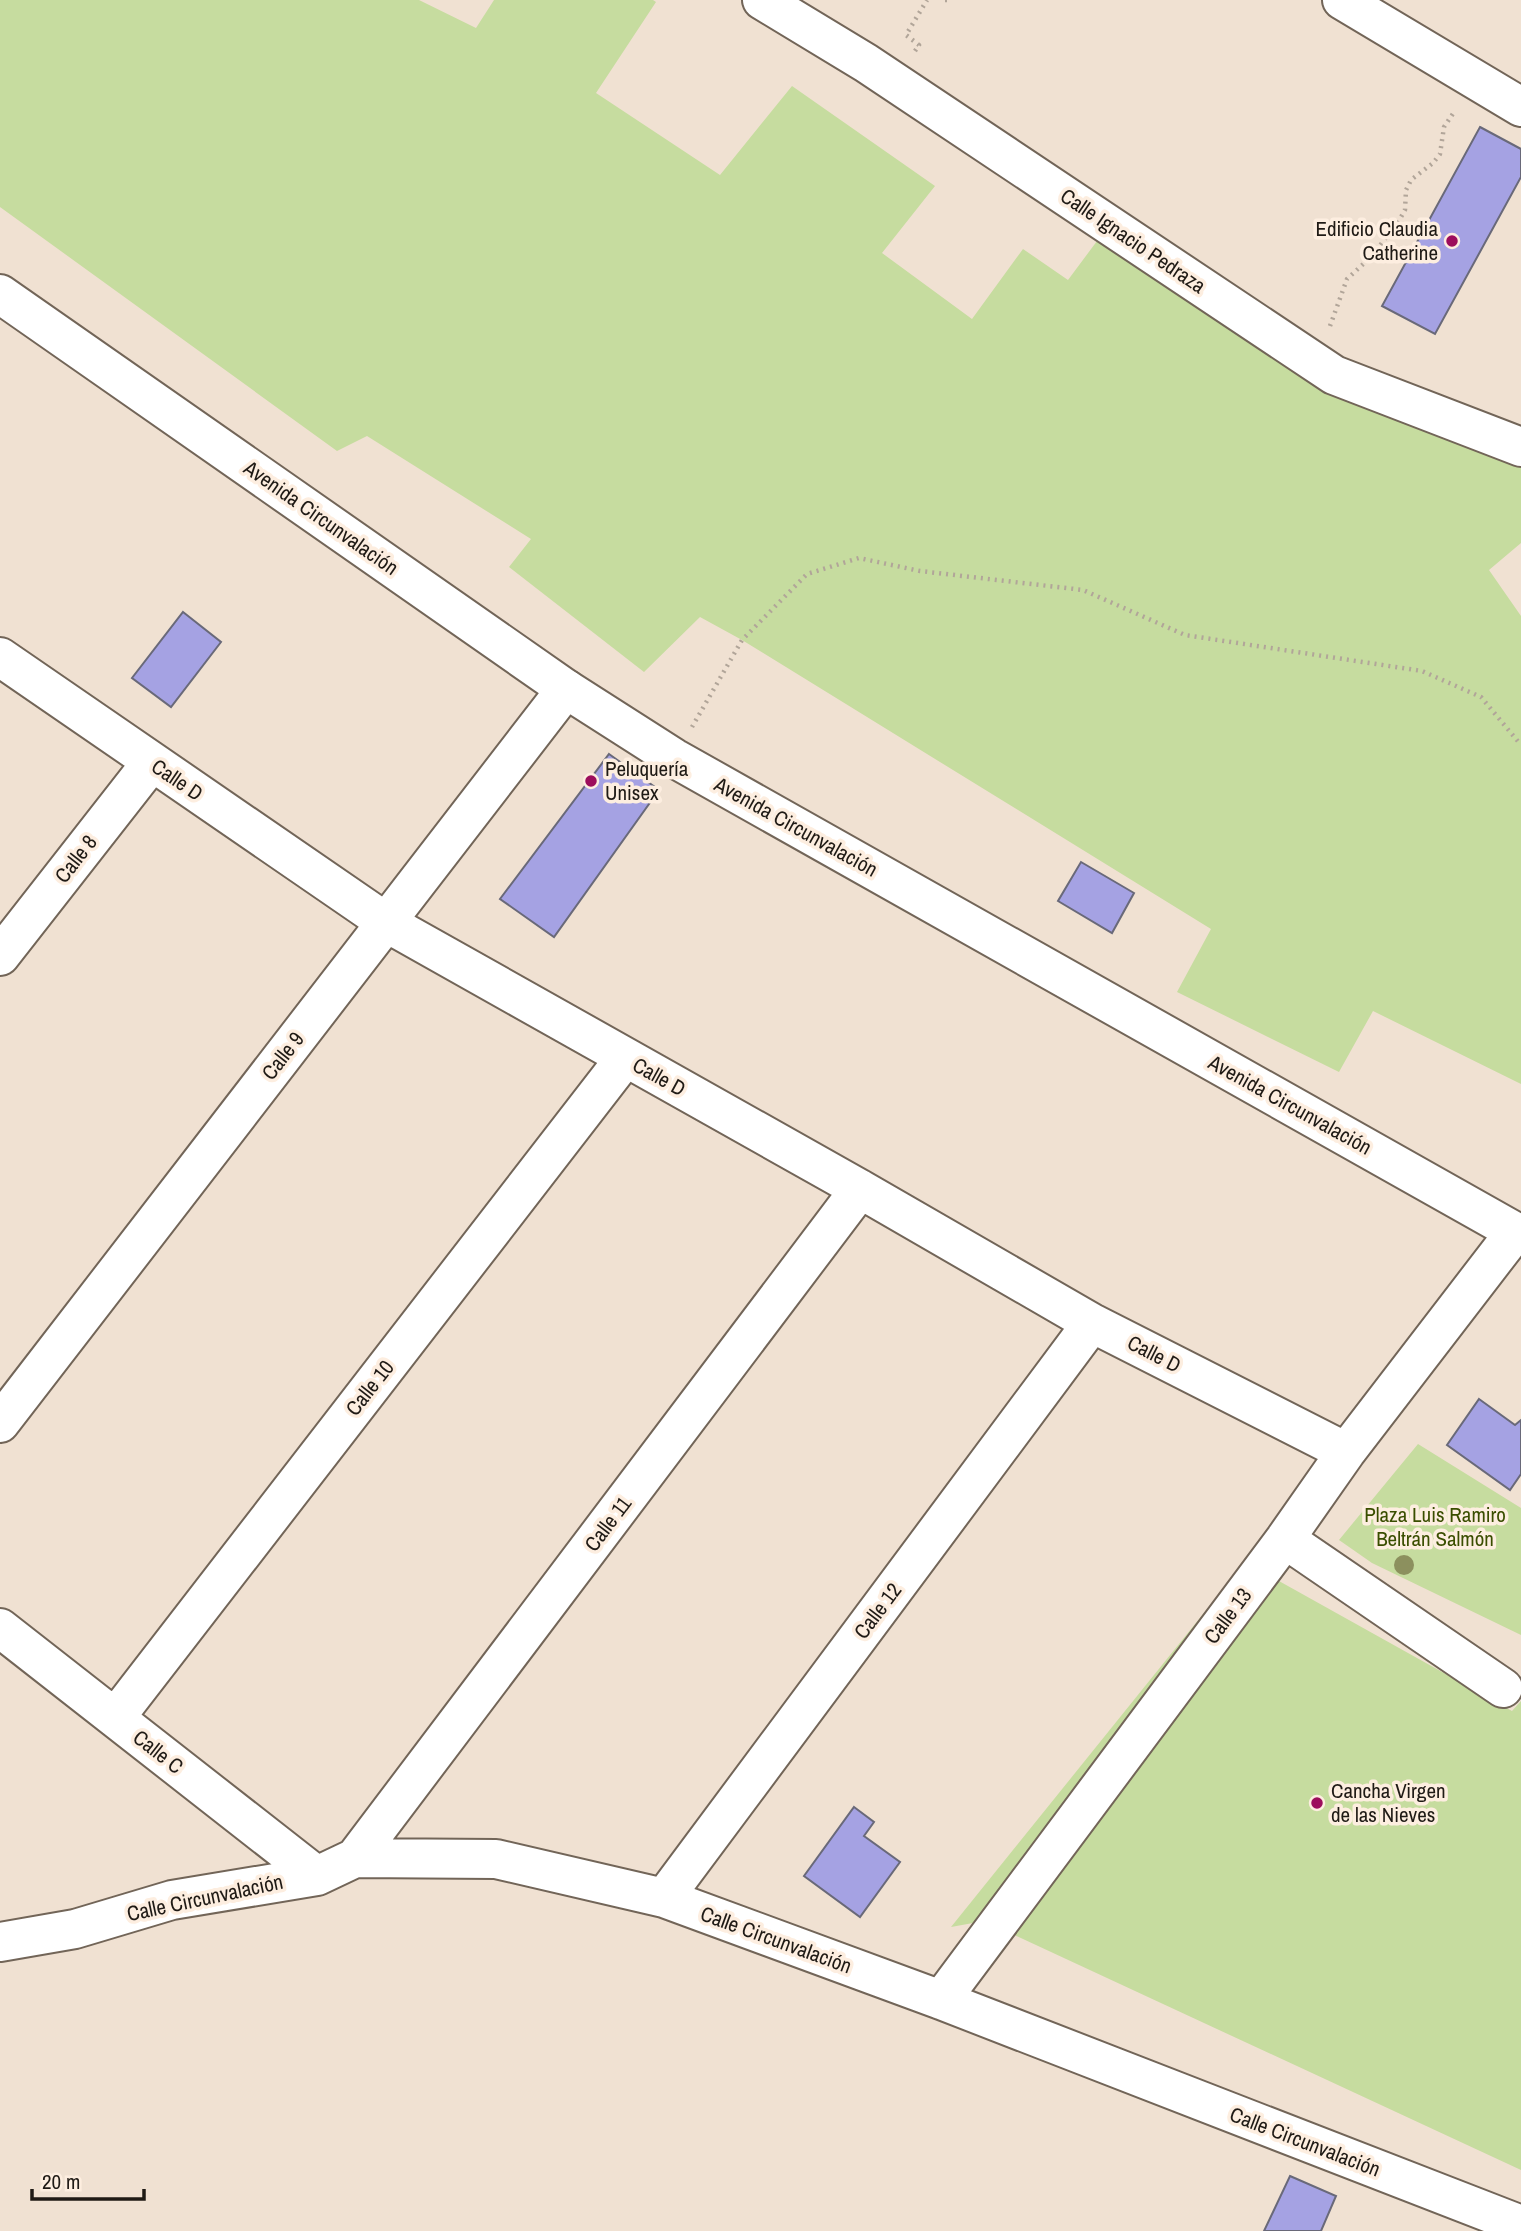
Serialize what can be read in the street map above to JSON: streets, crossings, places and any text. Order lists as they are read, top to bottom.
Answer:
{
  "streets": {
    "street": [
      "Calle Ignacio Pedraza",
      "Avenida Circunvalación",
      "Calle D",
      "Calle 8",
      "Calle 9",
      "Calle 10",
      "Calle 11",
      "Calle 12",
      "Calle 13",
      "Calle C",
      "Calle Circunvalación"
    ]
  },
  "crossings": [
    ["Avenida Circunvalación", "Calle 9"],
    ["Avenida Circunvalación", "Calle 13"],
    ["Calle D", "Calle 8"],
    ["Calle D", "Calle 9"],
    ["Calle D", "Calle 10"],
    ["Calle D", "Calle 11"],
    ["Calle D", "Calle 12"],
    ["Calle D", "Calle 13"],
    ["Calle 10", "Calle C"],
    ["Calle 11", "Calle Circunvalación"],
    ["Calle 12", "Calle Circunvalación"],
    ["Calle 13", "Calle Circunvalación"],
    ["Calle C", "Calle Circunvalación"]
  ],
  "parks": ["Plaza Luis Ramiro Beltrán Salmón"],
  "places": ["Edificio Claudia Catherine", "Peluquería Unisex", "Cancha Virgen de las Nieves"],
  "scale_bar": "20 m"
}
